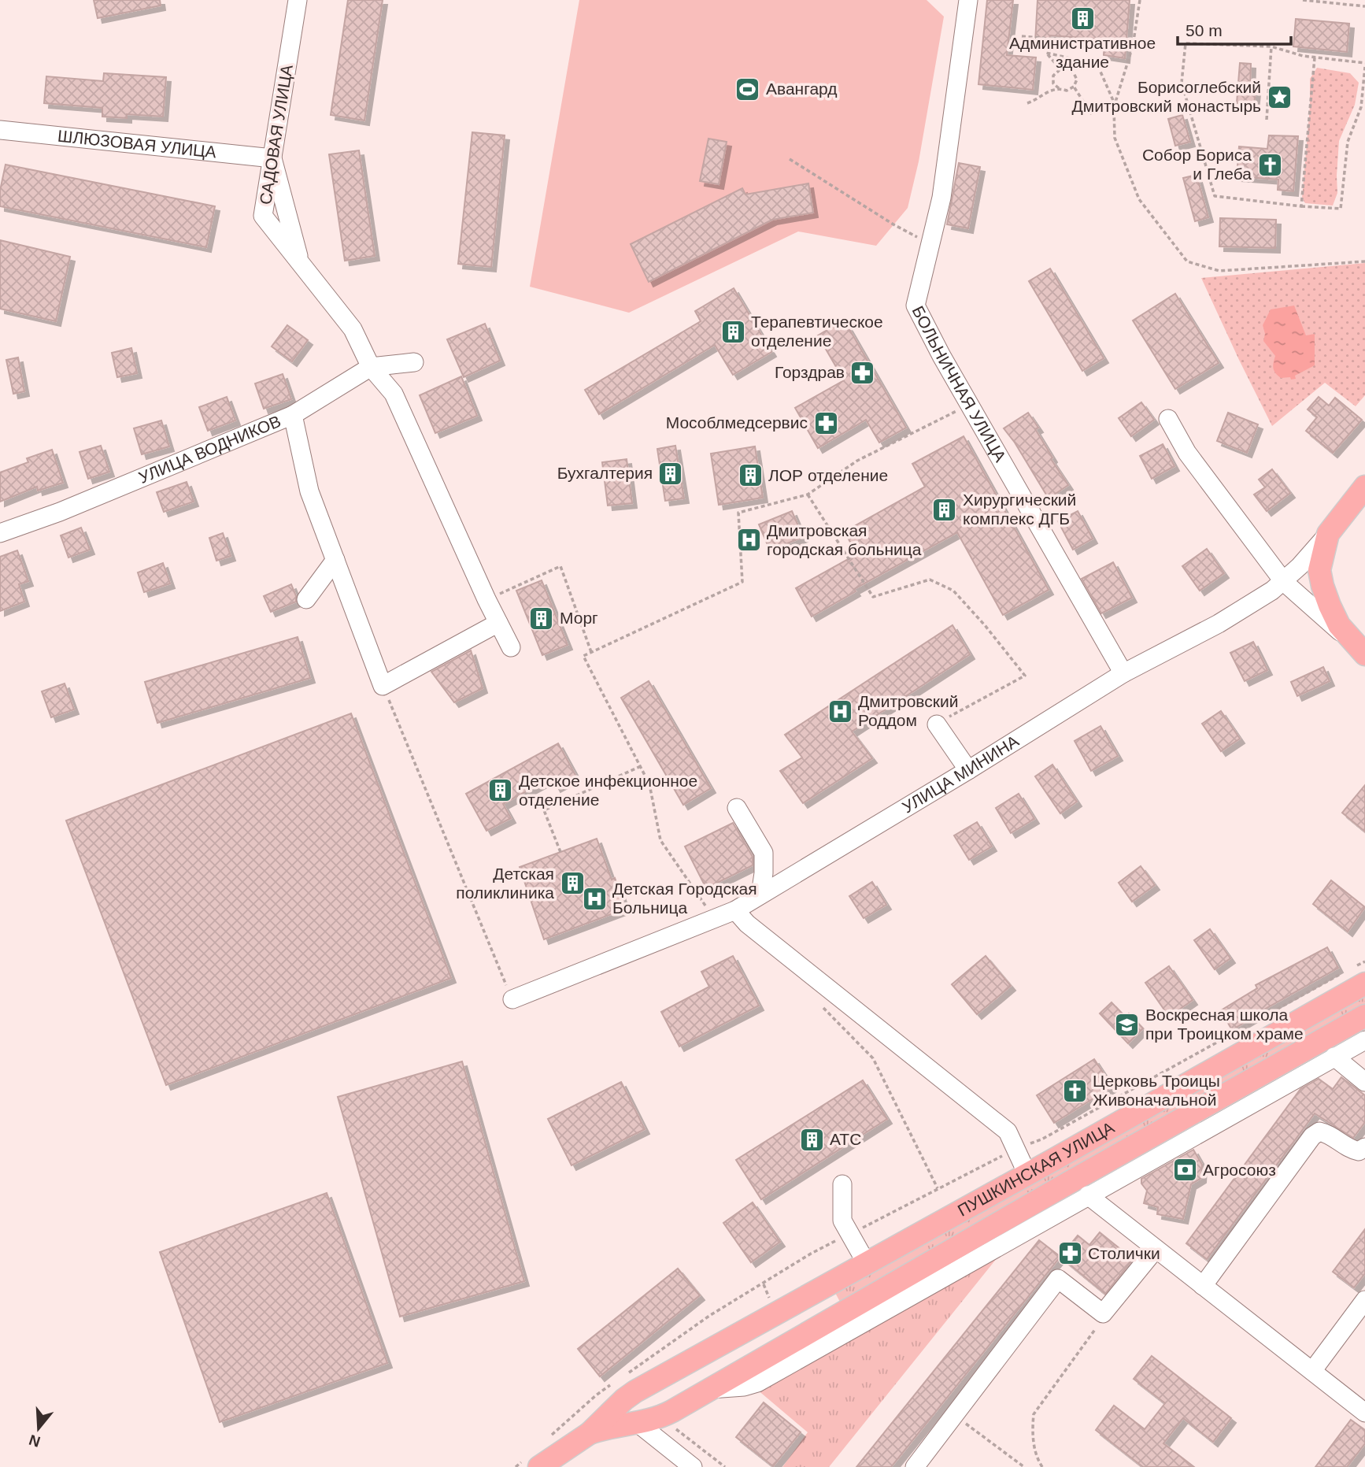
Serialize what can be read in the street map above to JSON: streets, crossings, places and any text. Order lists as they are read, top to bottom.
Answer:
{
  "streets": {
    "main road": ["УЛИЦА МИНИНА", "ПУШКИНСКАЯ УЛИЦА"],
    "street": [
      "САДОВАЯ УЛИЦА",
      "ШЛЮЗОВАЯ УЛИЦА",
      "БОЛЬНИЧНАЯ УЛИЦА",
      "УЛИЦА ВОДНИКОВ"
    ]
  },
  "crossings": [
    ["САДОВАЯ УЛИЦА", "ШЛЮЗОВАЯ УЛИЦА"],
    ["САДОВАЯ УЛИЦА", "УЛИЦА ВОДНИКОВ"],
    ["БОЛЬНИЧНАЯ УЛИЦА", "УЛИЦА МИНИНА"]
  ],
  "places": {
    "building": [
      "Административное здание",
      "Терапевтическое отделение",
      "Бухгалтерия",
      "ЛОР отделение",
      "Хирургический комплекс ДГБ",
      "Морг",
      "Детское инфекционное отделение",
      "Детская поликлиника",
      "АТС"
    ],
    "sports": ["Авангард"],
    "place": ["Борисоглебский Дмитровский монастырь"],
    "church": ["Собор Бориса и Глеба", "Церковь Троицы Живоначальной"],
    "pharmacy": ["Горздрав", "Мособлмедсервис", "Столички"],
    "hospital": ["Дмитровская городская больница", "Дмитровский Роддом", "Детская Городская Больница"],
    "school or university": ["Воскресная школа при Троицком храме"],
    "bank": ["Агросоюз"]
  },
  "scale_bar": "50 m",
  "north": "bottom"
}
